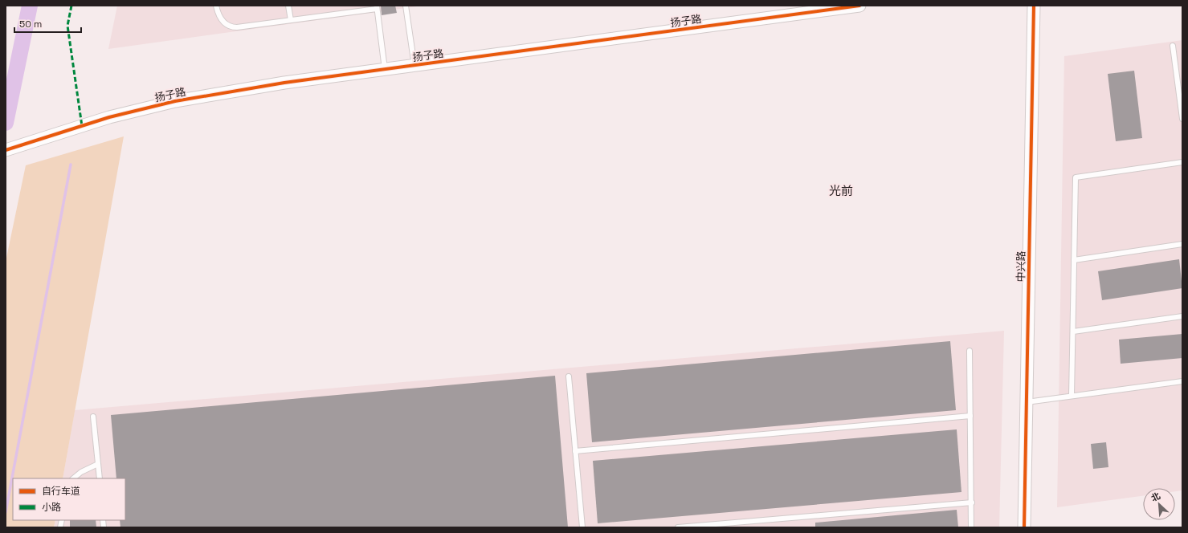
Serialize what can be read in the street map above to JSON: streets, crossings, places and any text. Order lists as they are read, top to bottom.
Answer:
{
  "streets": {
    "street": ["扬子路", "中兴路"]
  },
  "districts": ["光前"],
  "legend": ["自行车道", "小路"],
  "scale_bar": "50 m",
  "north": "top left"
}
